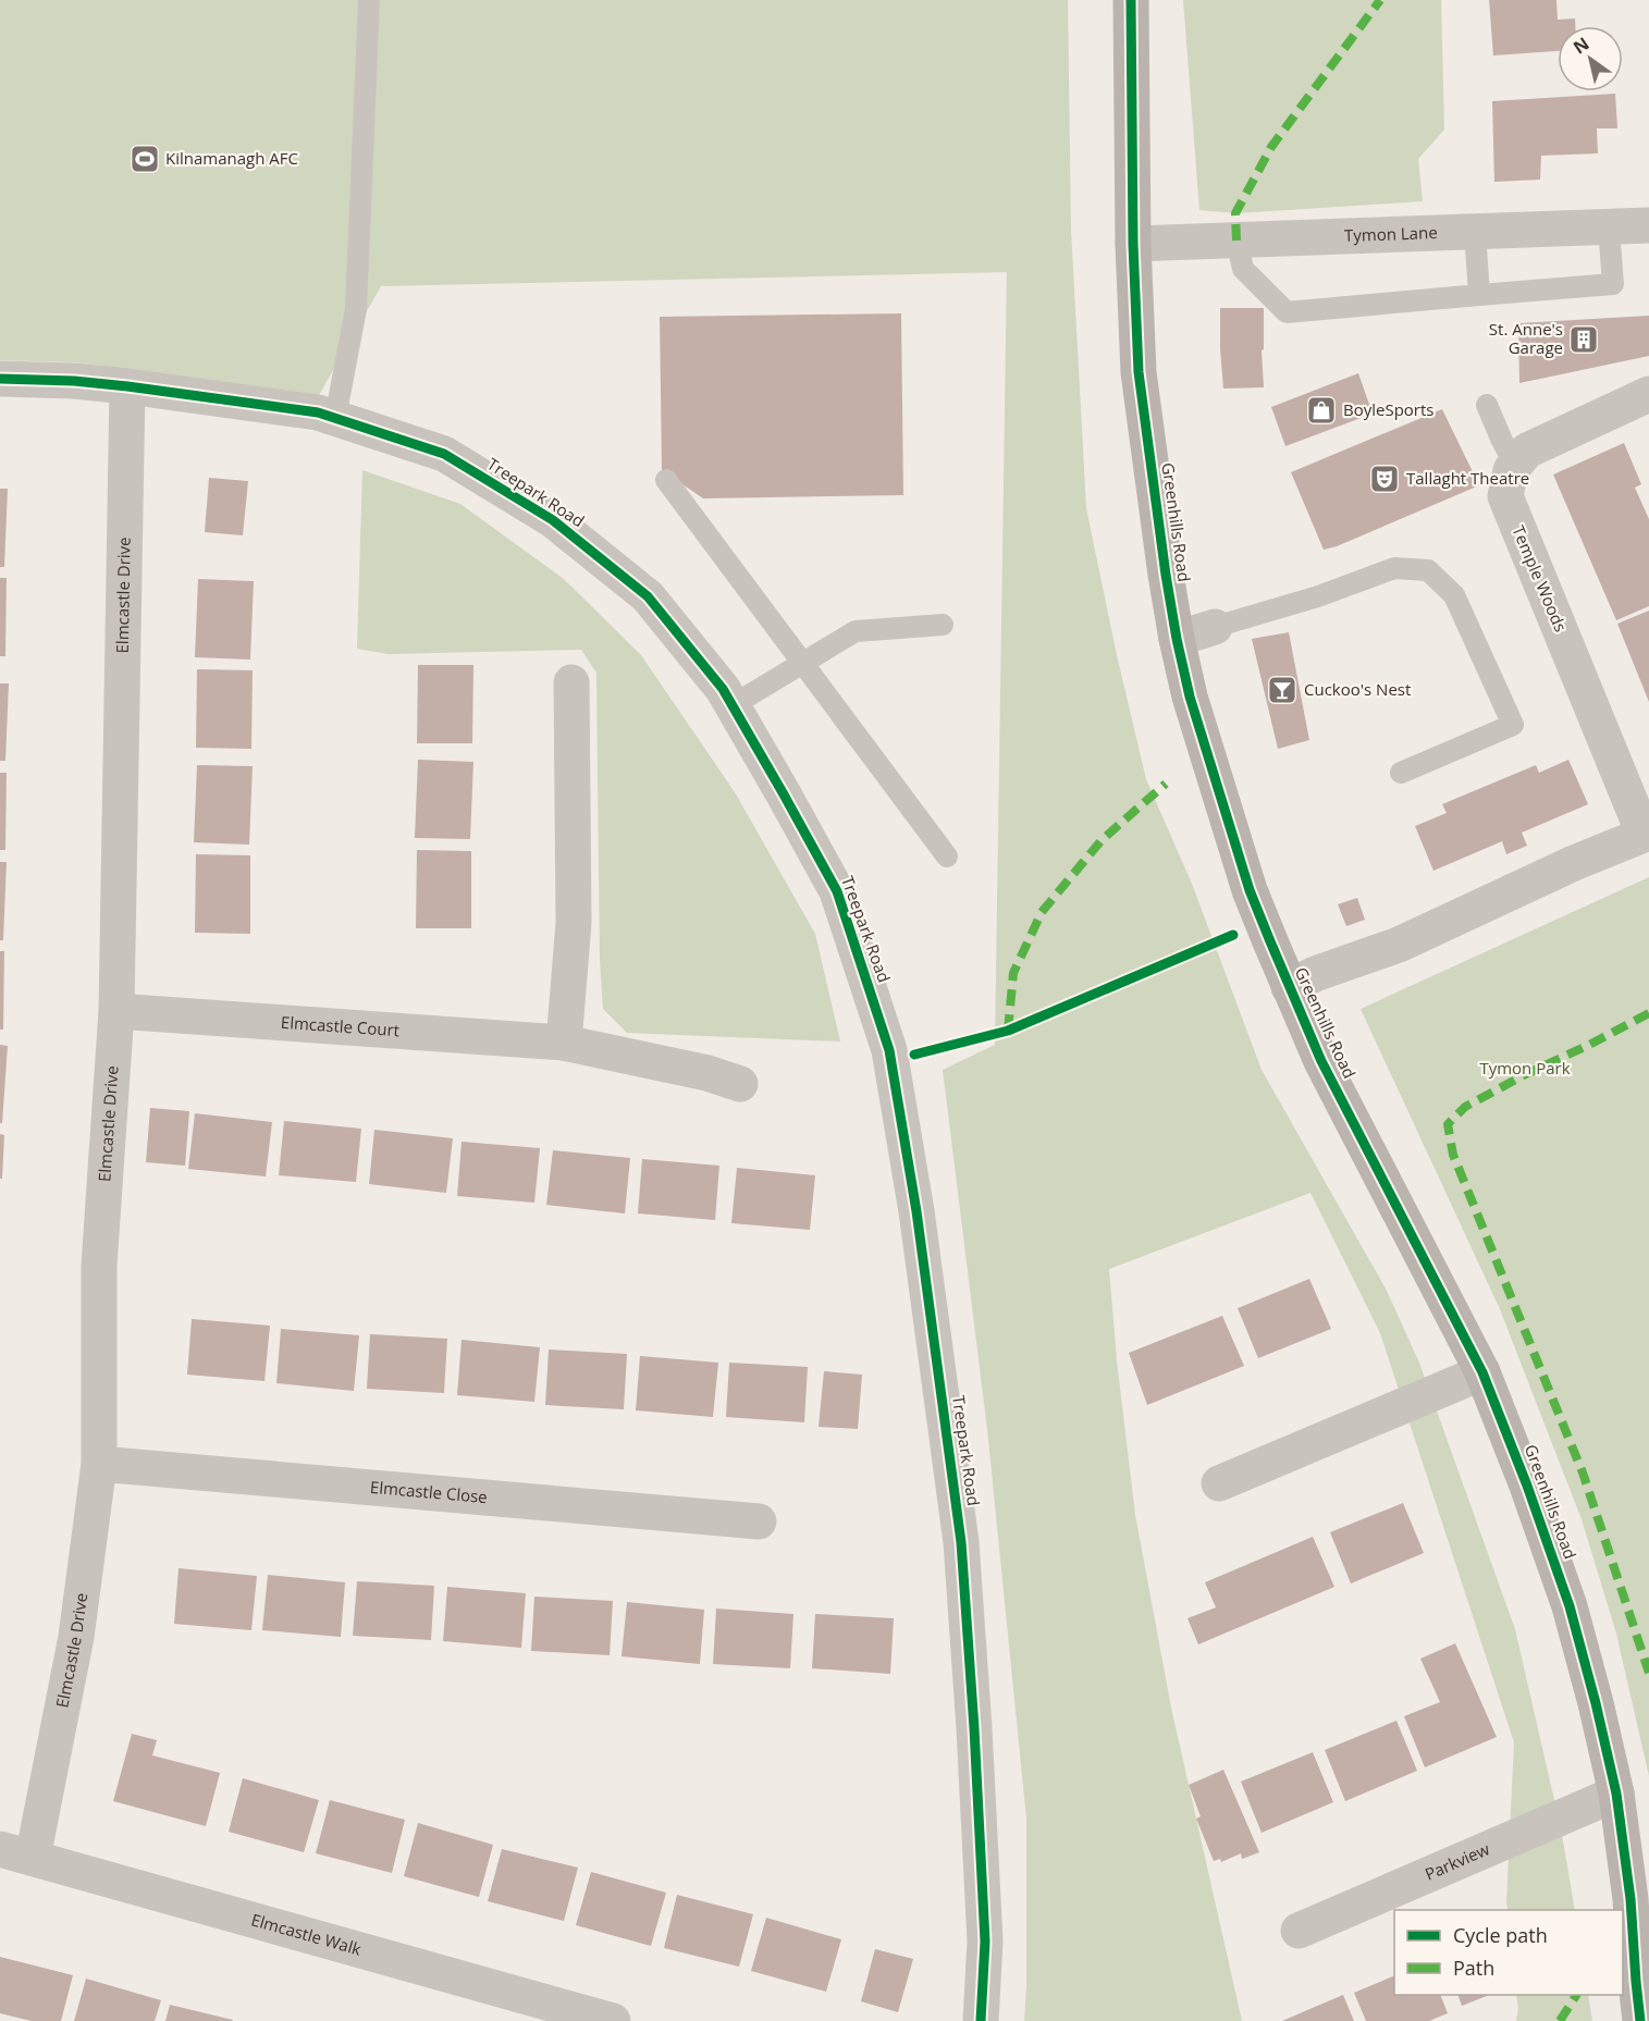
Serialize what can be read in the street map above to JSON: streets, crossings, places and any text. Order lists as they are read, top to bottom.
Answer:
{
  "streets": {
    "main road": ["Greenhills Road"],
    "street": [
      "Tymon Lane",
      "Treepark Road",
      "Temple Woods",
      "Elmcastle Drive",
      "Elmcastle Court",
      "Elmcastle Close",
      "Parkview",
      "Elmcastle Walk"
    ]
  },
  "crossings": [
    ["Tymon Lane", "Greenhills Road"],
    ["Treepark Road", "Elmcastle Drive"],
    ["Greenhills Road", "Temple Woods"],
    ["Greenhills Road", "Parkview"],
    ["Elmcastle Drive", "Elmcastle Court"],
    ["Elmcastle Drive", "Elmcastle Close"],
    ["Elmcastle Drive", "Elmcastle Walk"]
  ],
  "parks": ["Tymon Park"],
  "places": {
    "sports": ["Kilnamanagh AFC"],
    "building": ["St. Anne's Garage"],
    "shop": ["BoyleSports"],
    "theatre": ["Tallaght Theatre"],
    "bar": ["Cuckoo's Nest"]
  },
  "legend": ["Cycle path", "Path"],
  "north": "top left"
}
